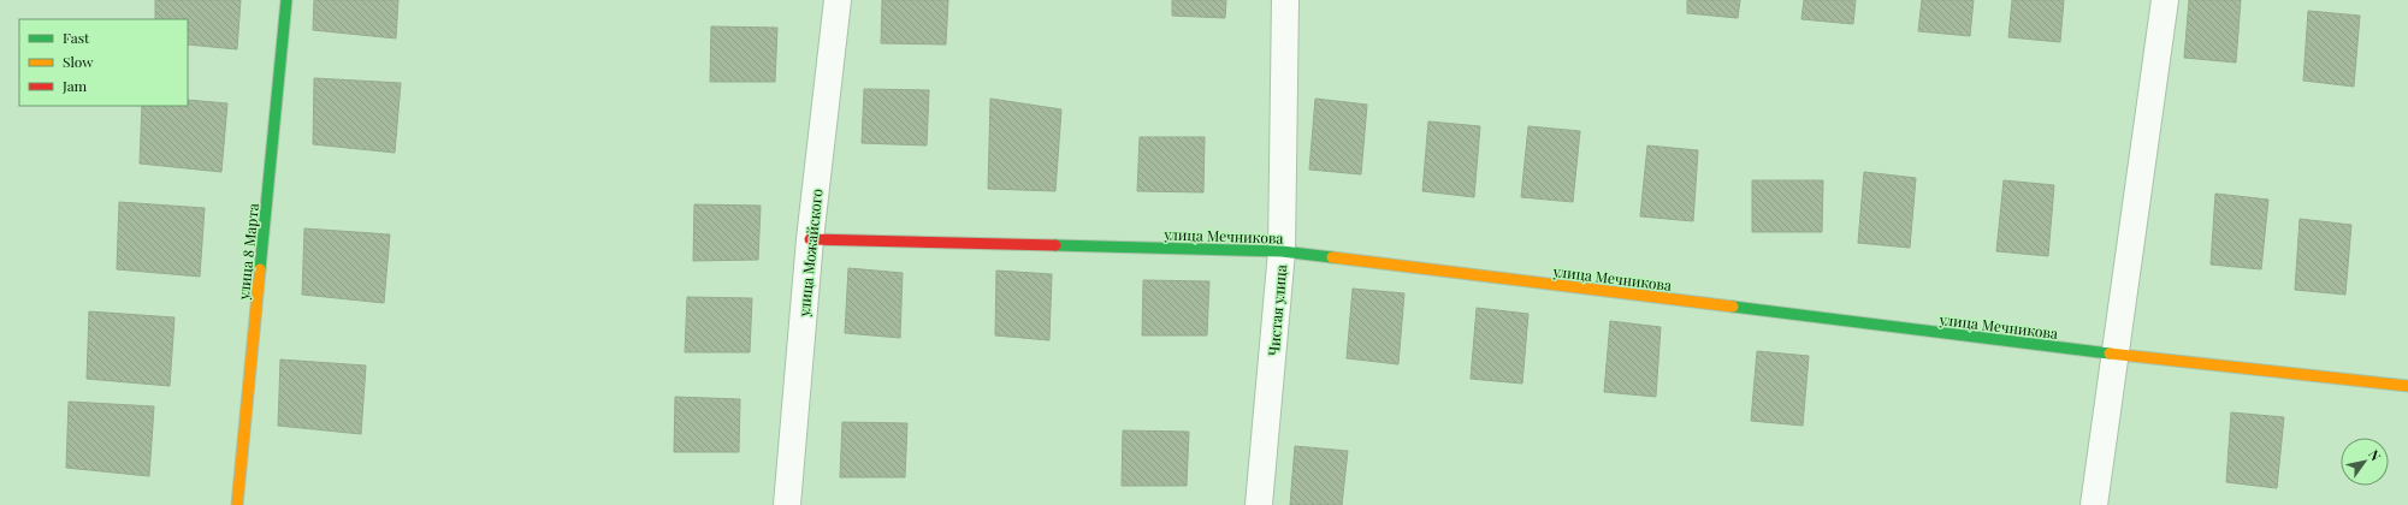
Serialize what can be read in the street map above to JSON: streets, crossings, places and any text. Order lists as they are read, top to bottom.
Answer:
{
  "streets": {
    "street": [
      "улица Мечникова",
      "улица 8 Марта",
      "улица Можайского",
      "Чистая улица"
    ]
  },
  "crossings": [
    ["улица Мечникова", "улица Можайского"],
    ["улица Мечникова", "Чистая улица"]
  ],
  "legend": ["Fast", "Slow", "Jam"],
  "north": "top right"
}
